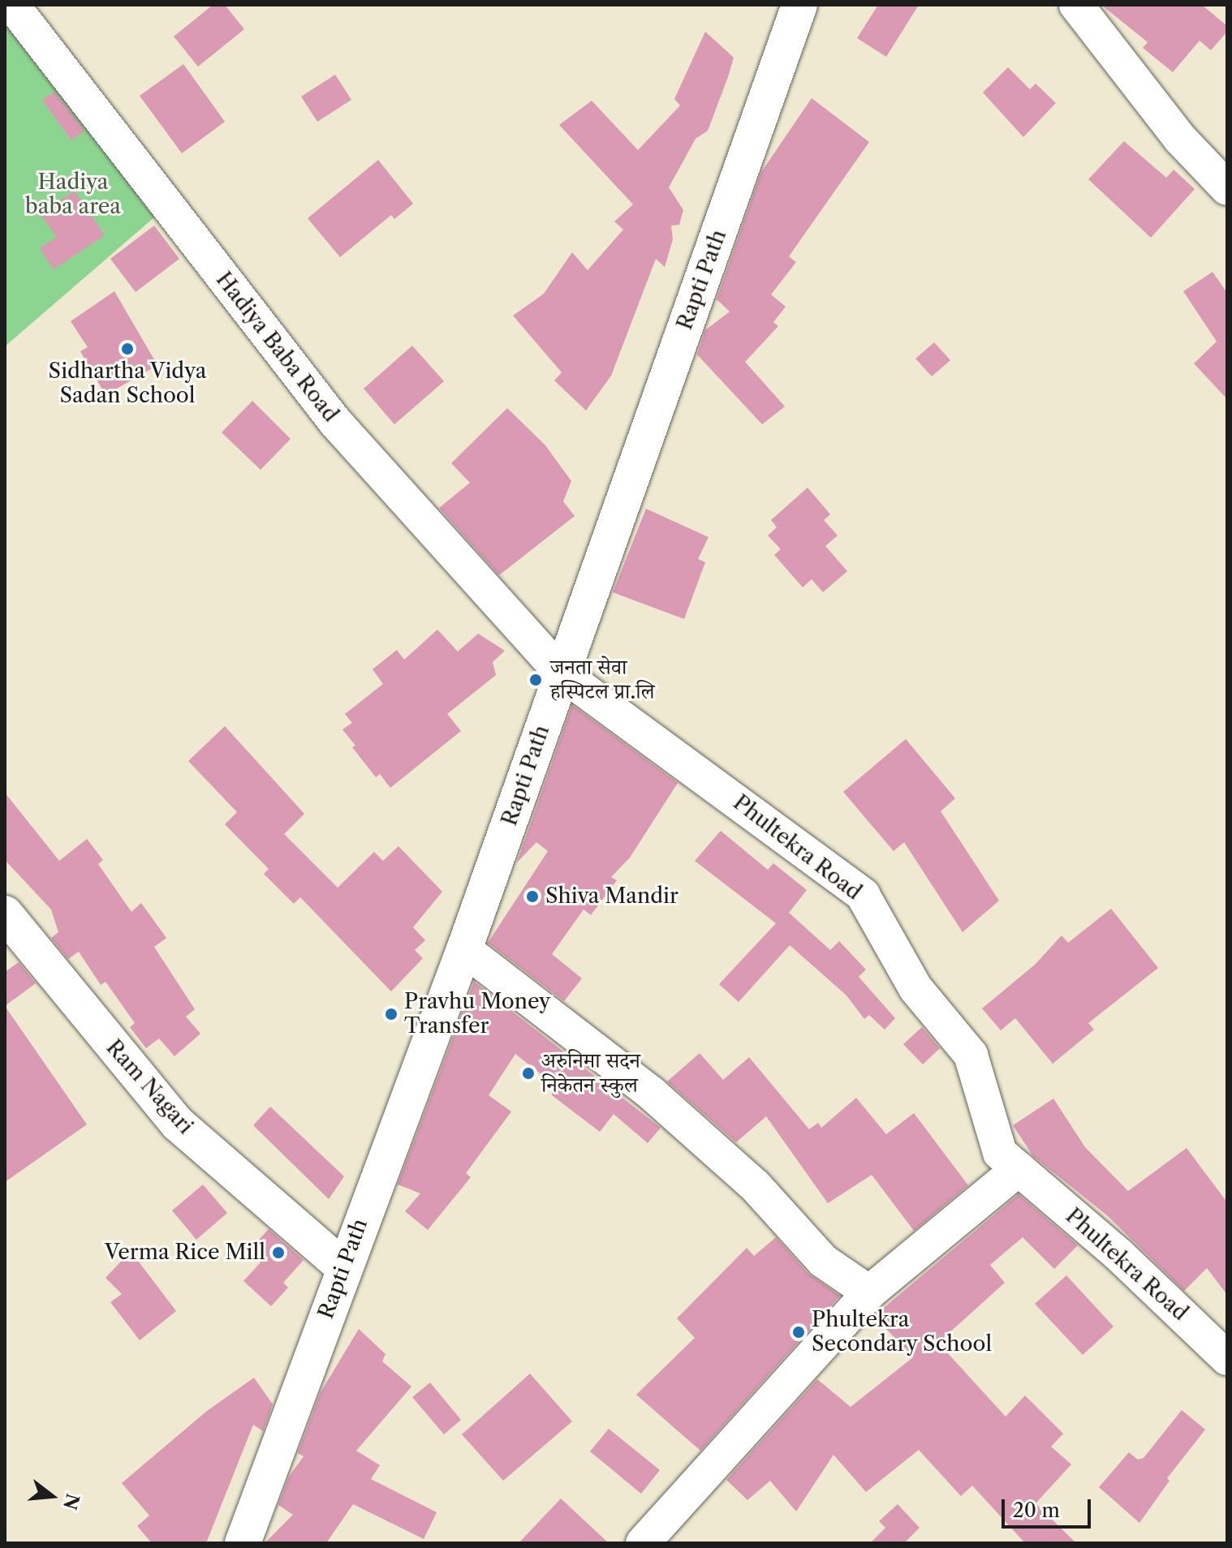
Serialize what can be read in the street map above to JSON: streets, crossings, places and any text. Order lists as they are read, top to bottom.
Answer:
{
  "streets": {
    "main road": ["Rapti Path", "Ram Nagari"],
    "street": ["Hadiya Baba Road", "Phultekra Road"]
  },
  "crossings": [
    ["Rapti Path", "Hadiya Baba Road"],
    ["Rapti Path", "Phultekra Road"],
    ["Rapti Path", "Ram Nagari"],
    ["Hadiya Baba Road", "Phultekra Road"]
  ],
  "parks": ["Hadiya baba area"],
  "places": [
    "Sidhartha Vidya Sadan School",
    "जनता सेवा हस्पिटल प्रा.लि",
    "Shiva Mandir",
    "Pravhu Money Transfer",
    "अरुनिमा सदन निकेतन स्कुल",
    "Verma Rice Mill",
    "Phultekra Secondary School"
  ],
  "scale_bar": "20 m",
  "north": "right"
}
